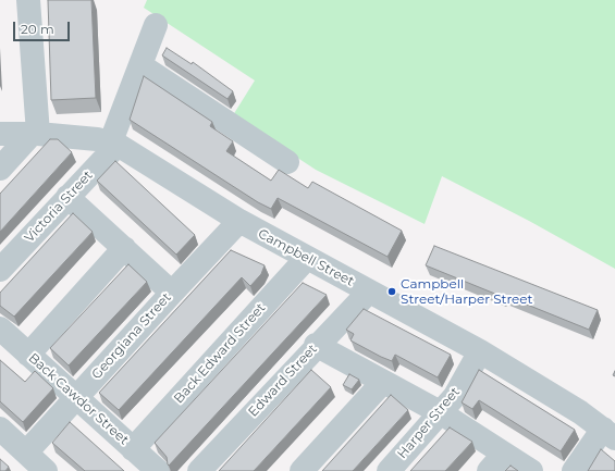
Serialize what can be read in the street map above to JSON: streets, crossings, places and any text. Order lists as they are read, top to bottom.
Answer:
{
  "streets": {
    "street": [
      "Victoria Street",
      "Campbell Street",
      "Georgiana Street",
      "Back Edward Street",
      "Edward Street",
      "Back Cawdor Street",
      "Harper Street"
    ]
  },
  "crossings": [
    ["Victoria Street", "Campbell Street"],
    ["Campbell Street", "Georgiana Street"],
    ["Campbell Street", "Back Edward Street"],
    ["Campbell Street", "Edward Street"],
    ["Campbell Street", "Harper Street"],
    ["Georgiana Street", "Back Cawdor Street"],
    ["Back Edward Street", "Back Cawdor Street"]
  ],
  "places": ["Campbell Street/Harper Street"],
  "scale_bar": "20 m"
}
